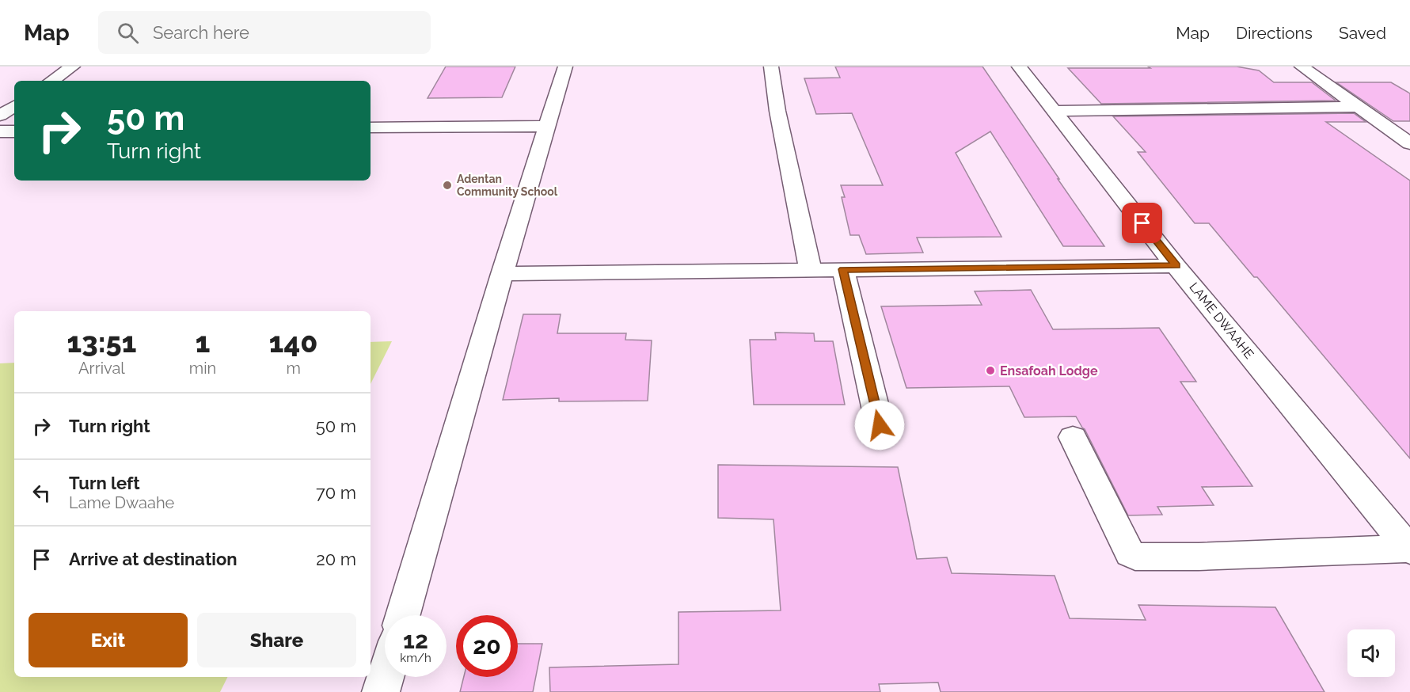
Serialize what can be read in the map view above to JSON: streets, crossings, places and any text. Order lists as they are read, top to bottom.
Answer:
{
  "streets": {
    "street": ["LAME DWAAHE"]
  },
  "places": ["Adentan Community School", "Ensafoah Lodge"],
  "page": {
    "header": "Map",
    "search": "Search here",
    "nav": ["Map", "Directions", "Saved"],
    "turn": ["50 m", "Turn right"],
    "eta": [
      "13:51",
      "Arrival",
      "1",
      "min",
      "140",
      "m"
    ],
    "list": [
      {
        "name": "Turn right",
        "value": "50 m"
      },
      {
        "name": "Turn left",
        "note": "Lame Dwaahe",
        "value": "70 m"
      },
      {
        "name": "Arrive at destination",
        "value": "20 m"
      }
    ],
    "buttons": ["Exit", "Share"],
    "speed": "12 km/h",
    "limit": "20"
  }
}
